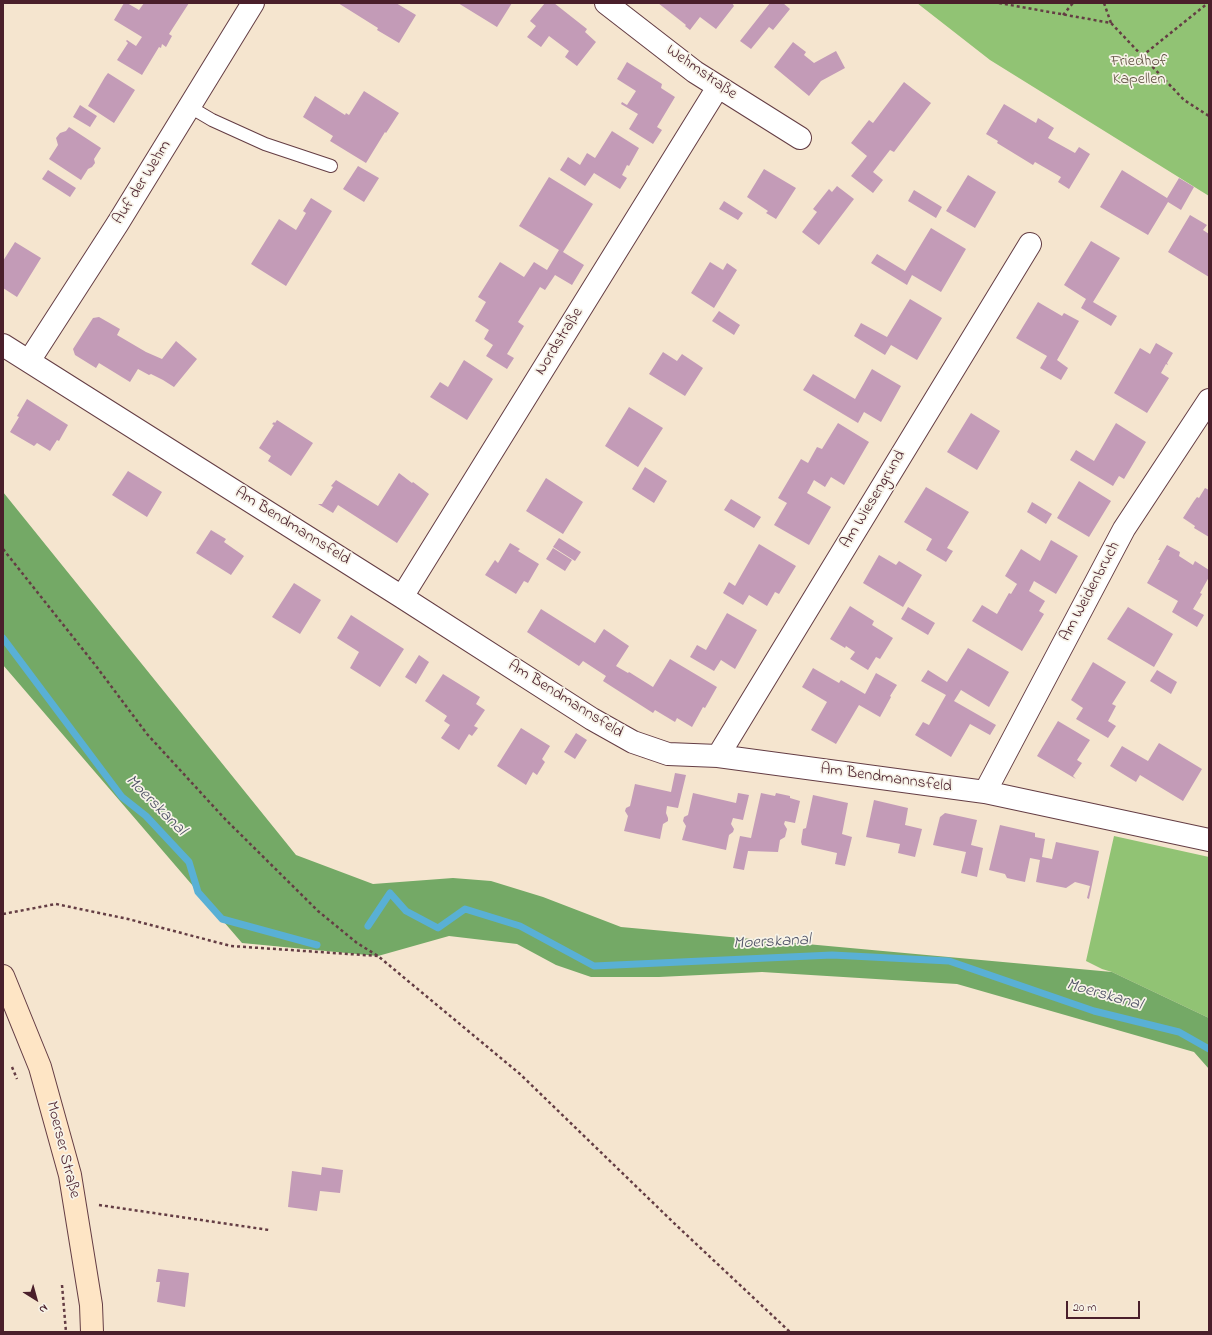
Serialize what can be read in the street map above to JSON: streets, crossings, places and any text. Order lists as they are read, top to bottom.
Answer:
{
  "streets": {
    "street": [
      "Wehmstraße",
      "Auf der Wehm",
      "Nordstraße",
      "Am Wiesengrund",
      "Am Bendmannsfeld",
      "Am Weidenbruch",
      "Moerser Straße"
    ]
  },
  "crossings": [
    ["Wehmstraße", "Nordstraße"],
    ["Auf der Wehm", "Am Bendmannsfeld"],
    ["Nordstraße", "Am Bendmannsfeld"],
    ["Am Wiesengrund", "Am Bendmannsfeld"],
    ["Am Bendmannsfeld", "Am Weidenbruch"]
  ],
  "water": ["Moerskanal"],
  "parks": ["Friedhof Kapellen"],
  "scale_bar": "20 m",
  "north": "bottom right"
}
